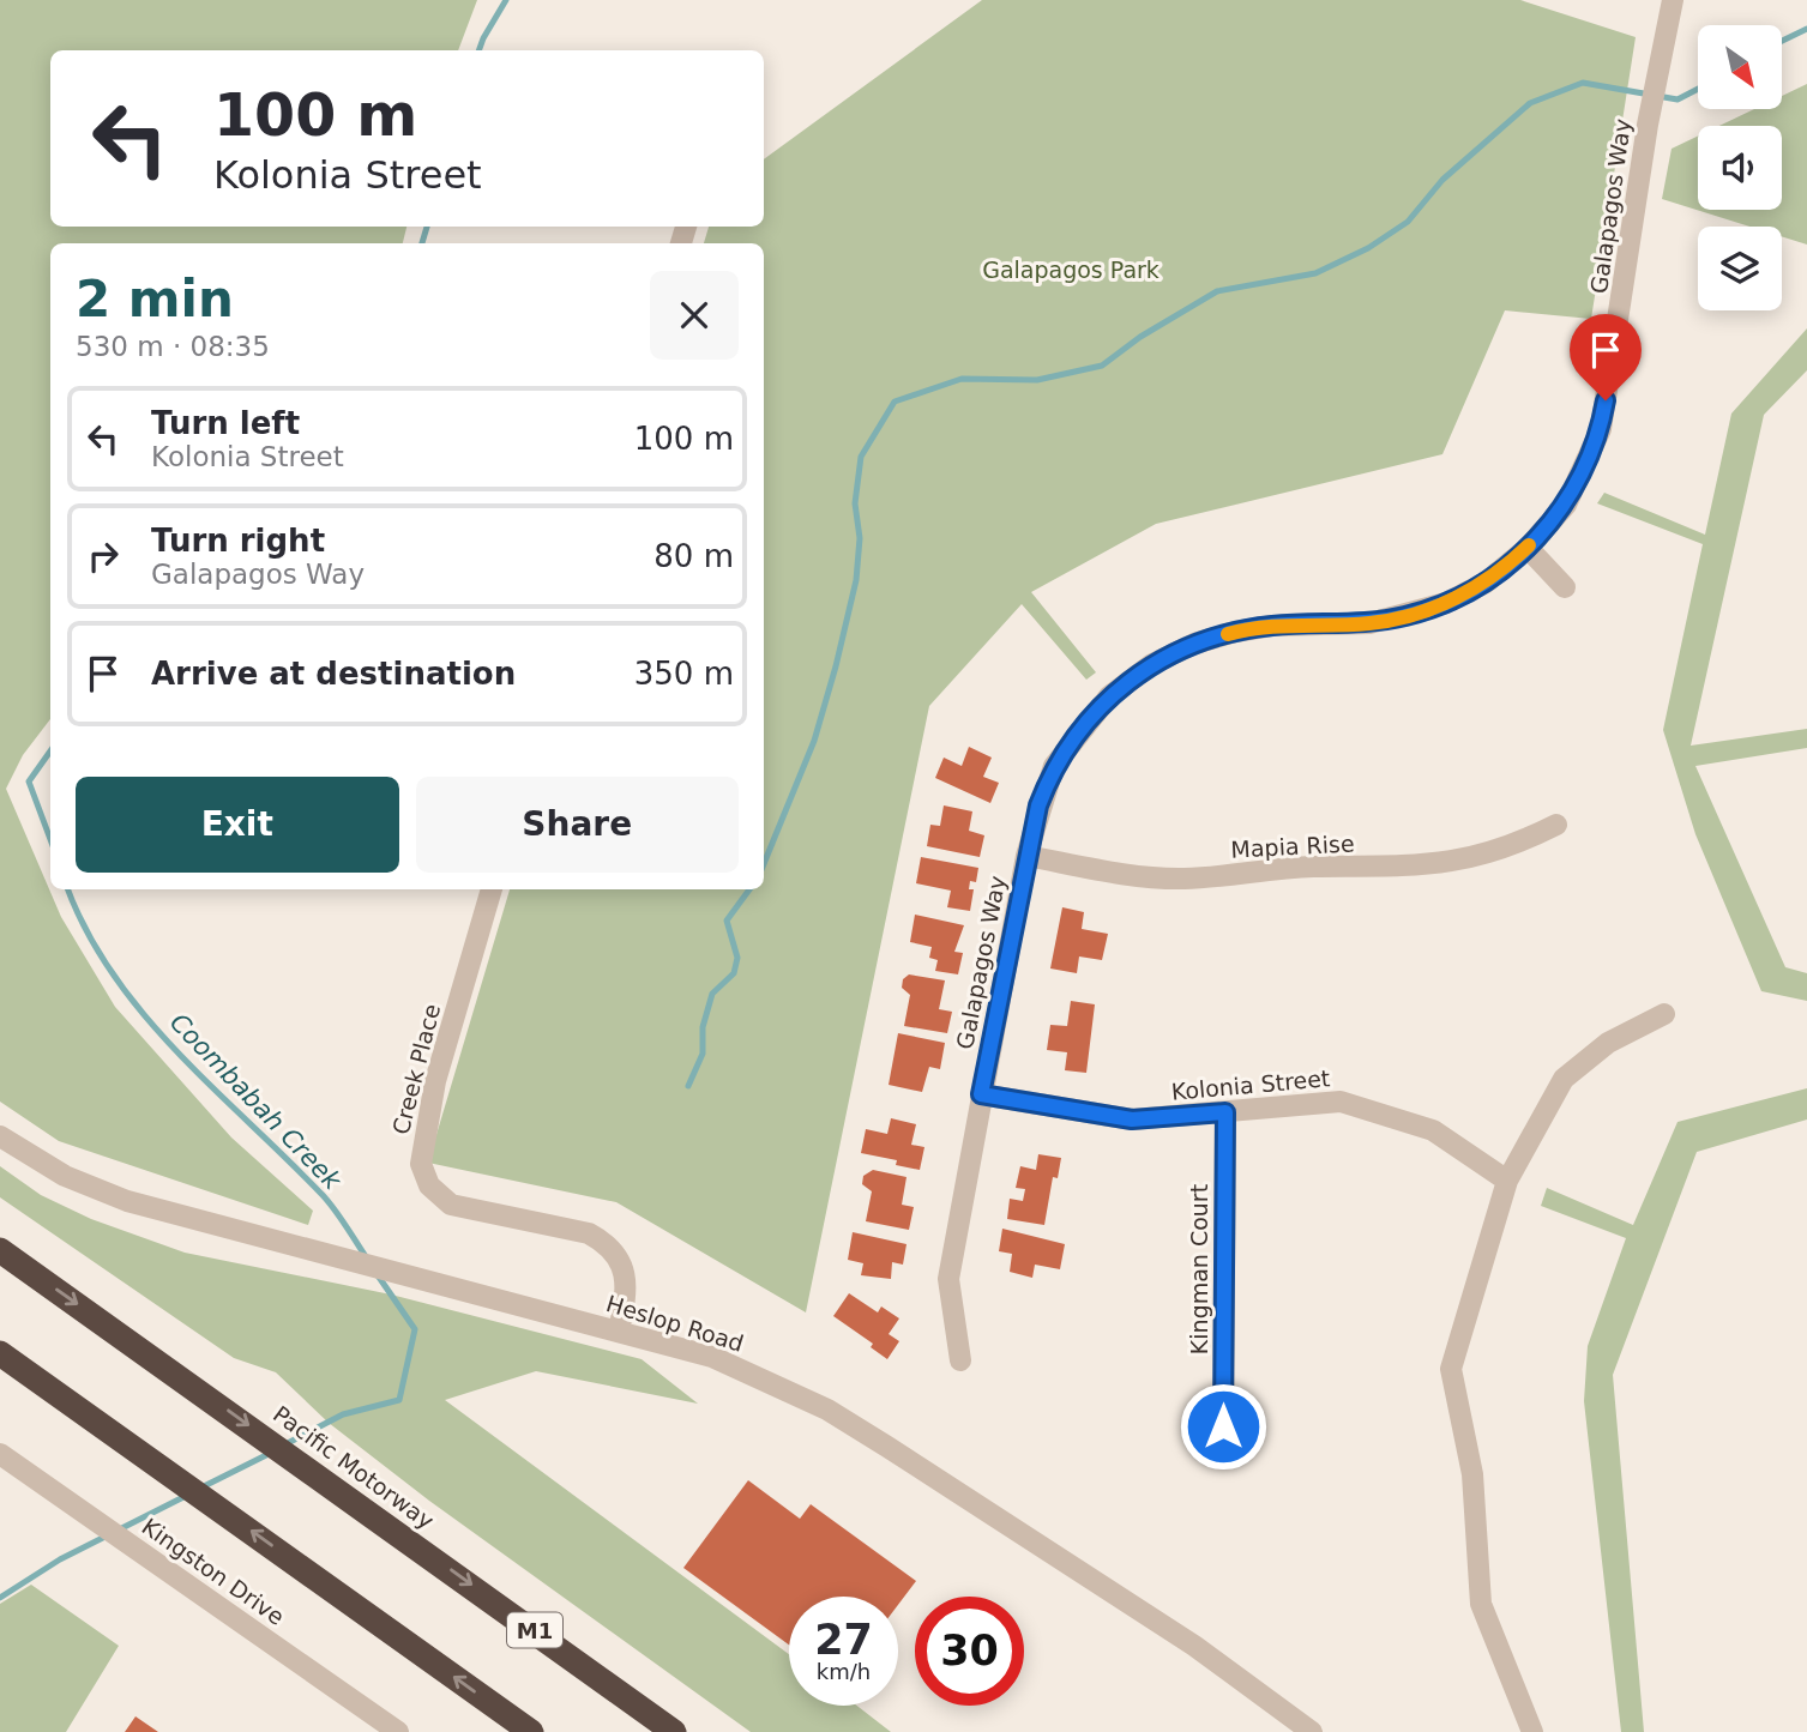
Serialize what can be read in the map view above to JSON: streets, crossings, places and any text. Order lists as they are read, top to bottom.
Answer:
{
  "streets": {
    "highway": ["Pacific Motorway", "M1"],
    "street": [
      "Galapagos Way",
      "Mapia Rise",
      "Creek Place",
      "Kolonia Street",
      "Kingman Court",
      "Heslop Road",
      "Kingston Drive"
    ]
  },
  "crossings": [
    ["Galapagos Way", "Mapia Rise"],
    ["Galapagos Way", "Kolonia Street"],
    ["Creek Place", "Heslop Road"],
    ["Kolonia Street", "Kingman Court"]
  ],
  "water": ["Coombabah Creek"],
  "parks": ["Galapagos Park"],
  "north": "bottom right",
  "page": {
    "turn": ["100 m", "Kolonia Street"],
    "heading": ["2 min", "530 m · 08:35"],
    "list": [
      {
        "name": "Turn left",
        "note": "Kolonia Street",
        "value": "100 m"
      },
      {
        "name": "Turn right",
        "note": "Galapagos Way",
        "value": "80 m"
      },
      {
        "name": "Arrive at destination",
        "value": "350 m"
      }
    ],
    "buttons": ["Exit", "Share"],
    "speed": "27 km/h",
    "limit": "30"
  }
}
